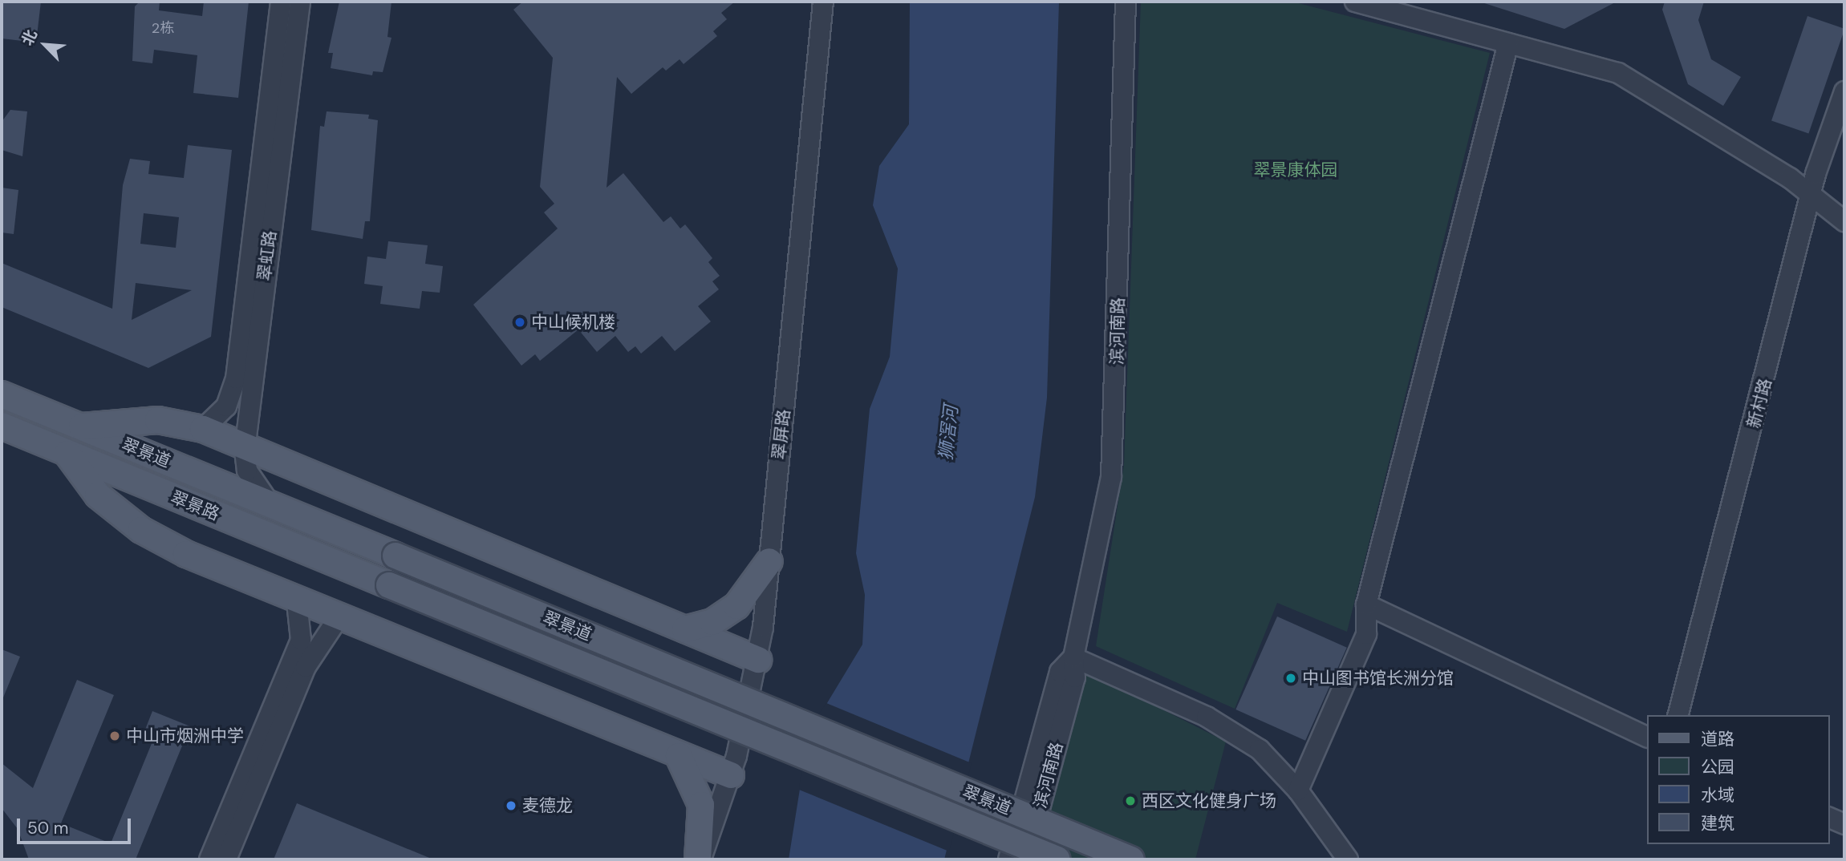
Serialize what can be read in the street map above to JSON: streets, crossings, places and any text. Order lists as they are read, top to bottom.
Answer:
{
  "streets": {
    "main road": ["翠景道", "翠景路"],
    "street": [
      "翠虹路",
      "滨河南路",
      "新村路",
      "翠屏路"
    ]
  },
  "crossings": [
    ["翠虹路", "翠景道"]
  ],
  "water": ["狮滘河"],
  "parks": ["翠景康体园"],
  "places": [
    "中山候机楼",
    "中山图书馆长洲分馆",
    "中山市烟洲中学",
    "西区文化健身广场",
    "麦德龙"
  ],
  "house_numbers": ["2栋"],
  "legend": [
    "道路",
    "公园",
    "水域",
    "建筑"
  ],
  "scale_bar": "50 m",
  "north": "top left"
}
